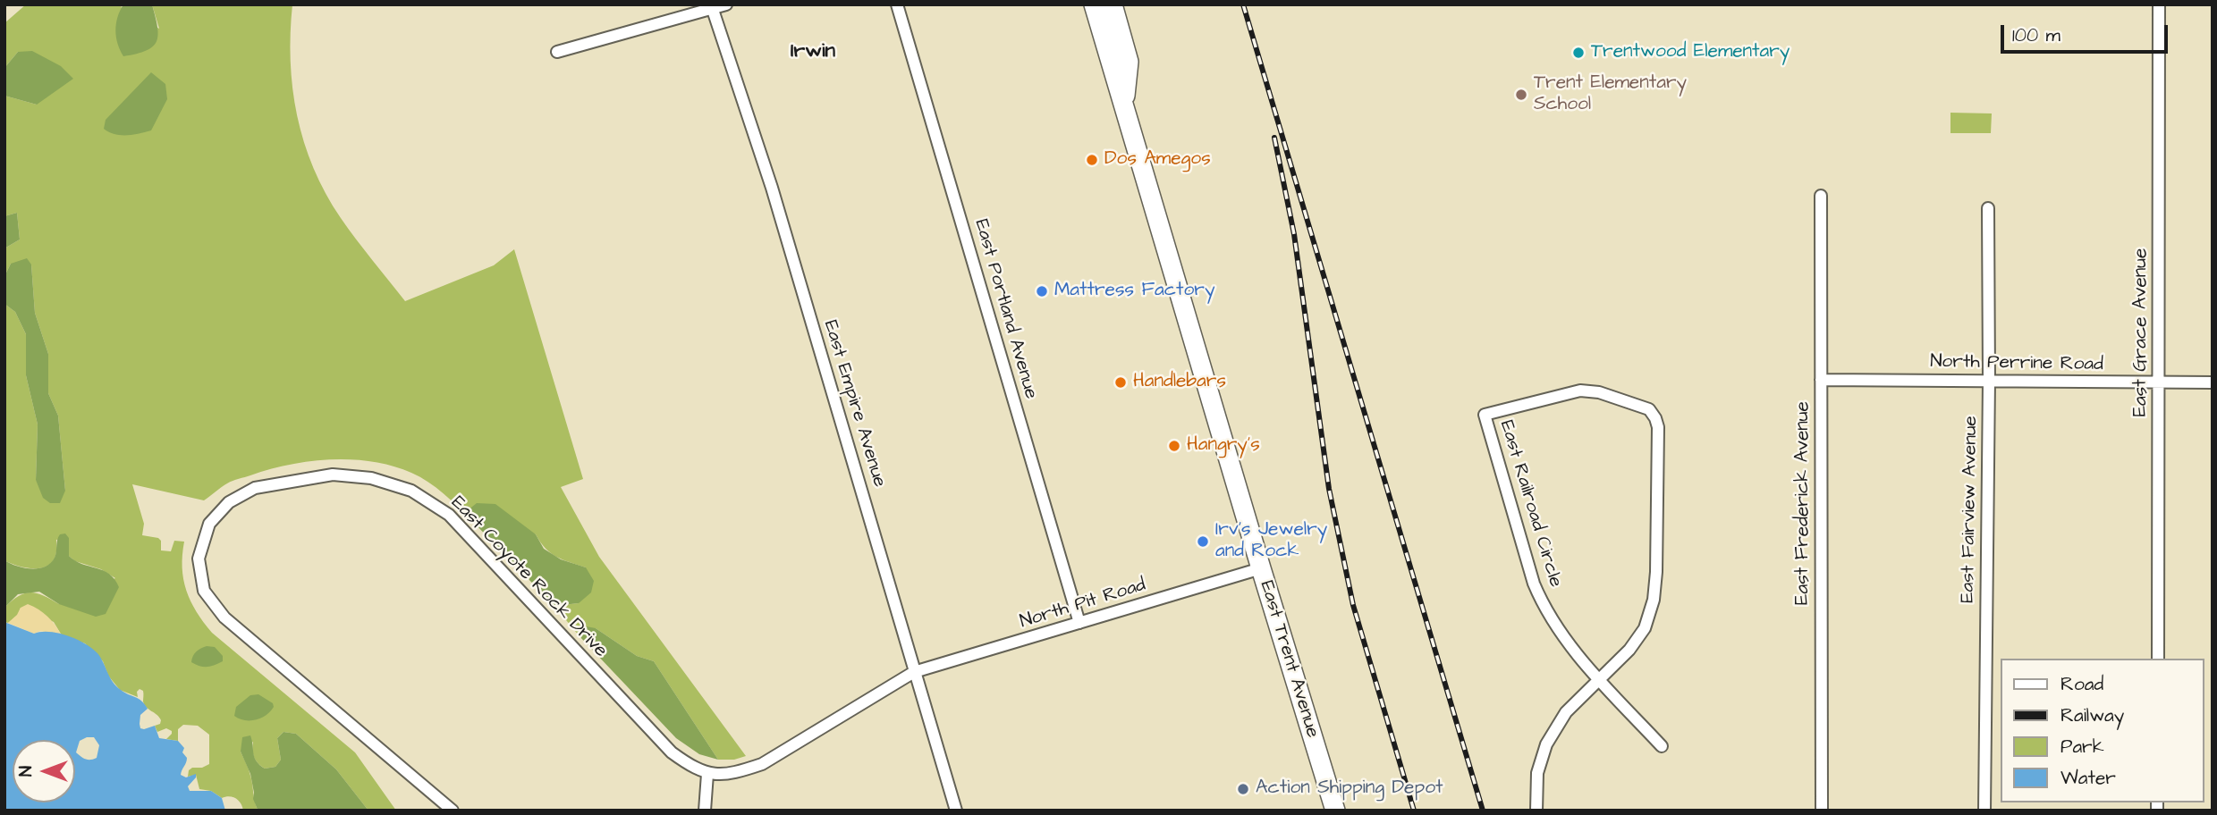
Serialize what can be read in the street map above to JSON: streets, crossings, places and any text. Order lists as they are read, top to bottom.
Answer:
{
  "streets": {
    "main road": ["East Trent Avenue"],
    "street": [
      "East Portland Avenue",
      "East Grace Avenue",
      "North Perrine Road",
      "East Empire Avenue",
      "East Frederick Avenue",
      "East Railroad Circle",
      "East Fairview Avenue",
      "East Coyote Rock Drive",
      "North Pit Road"
    ]
  },
  "crossings": [
    ["East Portland Avenue", "North Pit Road"],
    ["East Grace Avenue", "North Perrine Road"],
    ["North Perrine Road", "East Frederick Avenue"],
    ["North Perrine Road", "East Fairview Avenue"],
    ["East Empire Avenue", "North Pit Road"],
    ["North Pit Road", "East Trent Avenue"]
  ],
  "districts": ["Irwin"],
  "places": [
    "Trentwood Elementary",
    "Trent Elementary School",
    "Dos Amegos",
    "Mattress Factory",
    "Handlebars",
    "Hangry's",
    "Irv's Jewelry and Rock",
    "Action Shipping Depot"
  ],
  "legend": [
    "Road",
    "Railway",
    "Park",
    "Water"
  ],
  "scale_bar": "100 m",
  "north": "left"
}
